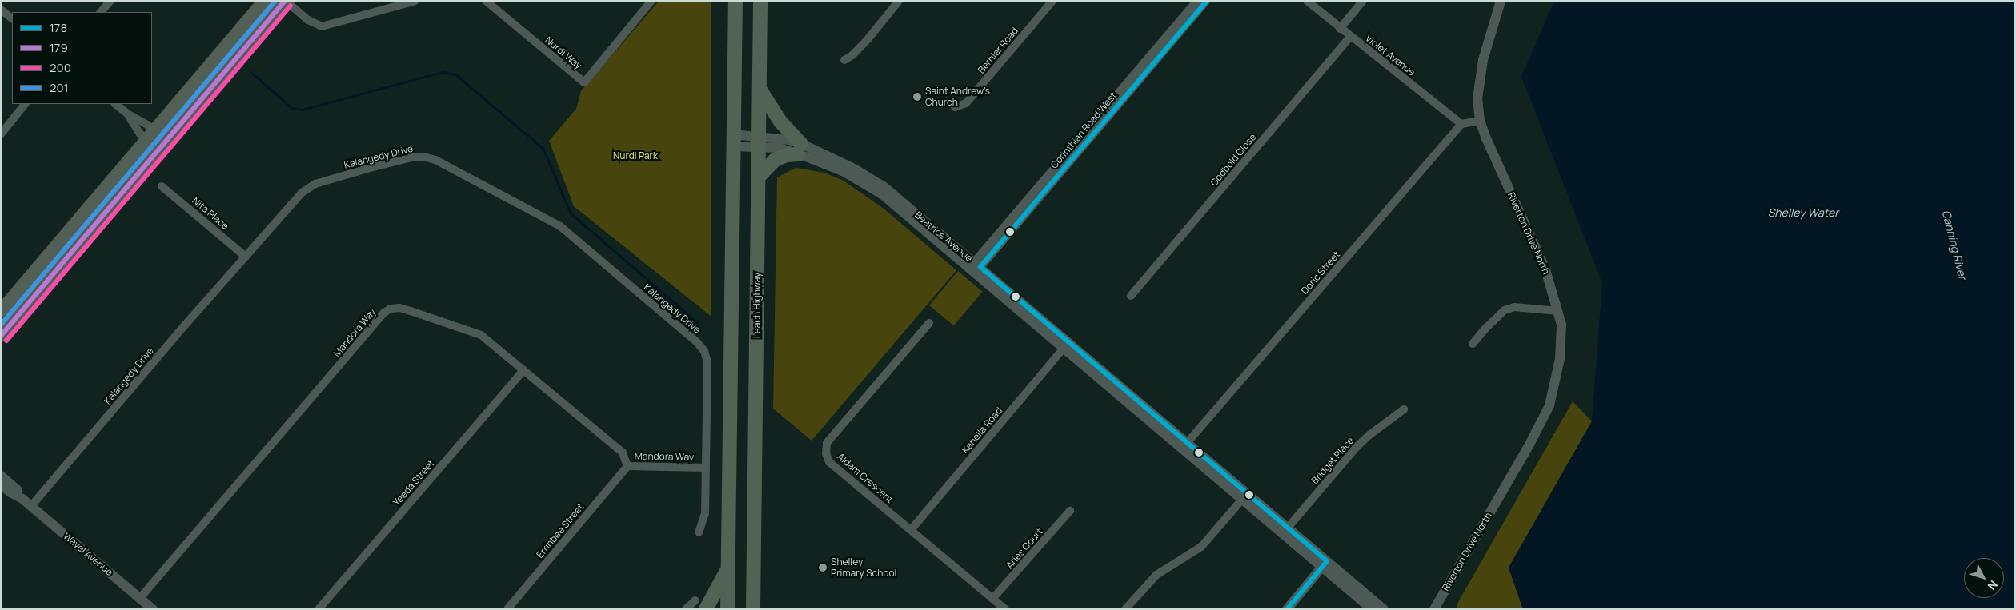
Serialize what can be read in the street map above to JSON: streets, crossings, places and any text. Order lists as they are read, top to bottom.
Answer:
{
  "streets": {
    "highway": ["Leach Highway"],
    "street": [
      "Bernier Road",
      "Nurdi Way",
      "Violet Avenue",
      "Corinthian Road West",
      "Kalangedy Drive",
      "Godbold Close",
      "Nita Place",
      "Riverton Drive North",
      "Beatrice Avenue",
      "Doric Street",
      "Mandora Way",
      "Kanella Road",
      "Bridget Place",
      "Aldam Crescent",
      "Yeeda Street",
      "Errinbee Street",
      "Aries Court",
      "Wavel Avenue"
    ]
  },
  "crossings": [
    ["Violet Avenue", "Godbold Close"],
    ["Violet Avenue", "Doric Street"],
    ["Corinthian Road West", "Beatrice Avenue"],
    ["Kalangedy Drive", "Nita Place"],
    ["Kalangedy Drive", "Mandora Way"],
    ["Kalangedy Drive", "Wavel Avenue"],
    ["Beatrice Avenue", "Doric Street"],
    ["Beatrice Avenue", "Leach Highway"],
    ["Beatrice Avenue", "Kanella Road"],
    ["Beatrice Avenue", "Bridget Place"],
    ["Mandora Way", "Yeeda Street"],
    ["Mandora Way", "Errinbee Street"],
    ["Mandora Way", "Wavel Avenue"],
    ["Kanella Road", "Aldam Crescent"],
    ["Aldam Crescent", "Aries Court"]
  ],
  "water": ["Shelley Water", "Canning River"],
  "parks": ["Nurdi Park"],
  "places": ["Saint Andrew's Church", "Shelley Primary School"],
  "lines": [
    "transit line 178",
    "transit line 179",
    "transit line 201",
    "transit line 200"
  ],
  "legend": [
    "178",
    "179",
    "200",
    "201"
  ],
  "north": "bottom right"
}
